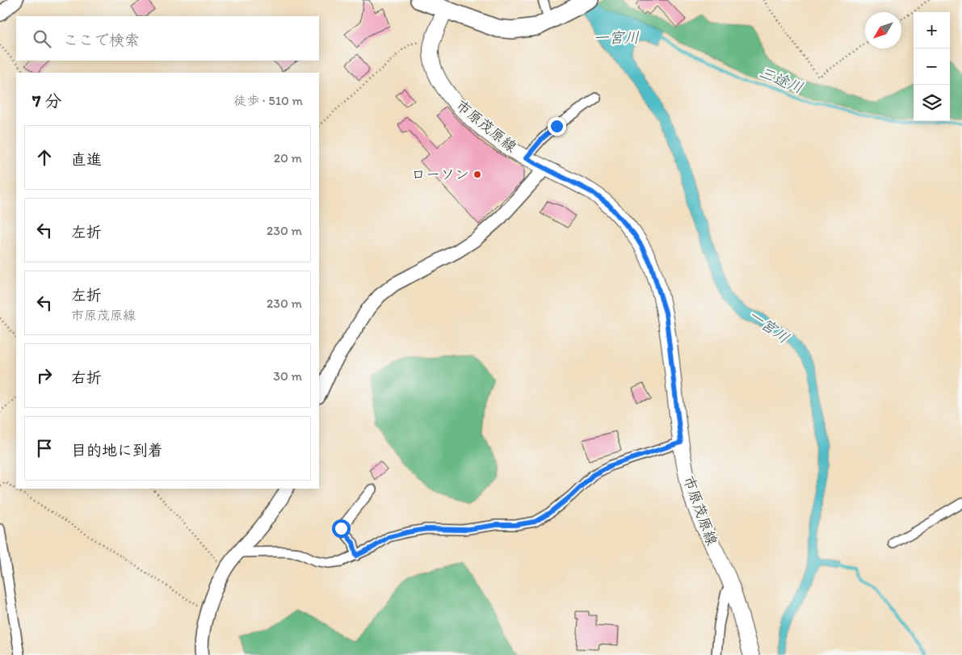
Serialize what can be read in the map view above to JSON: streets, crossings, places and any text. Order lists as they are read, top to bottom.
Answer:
{
  "streets": {
    "main road": ["市原茂原線"]
  },
  "water": ["一宮川", "三途川"],
  "places": ["ローソン"],
  "north": "bottom left",
  "page": {
    "map_buttons": ["+", "−"],
    "search": "ここで検索",
    "heading": ["7 分", "徒歩 · 510 m"],
    "list": [
      ["直進", "20 m"],
      ["左折", "230 m"],
      ["左折", "市原茂原線", "230 m"],
      ["右折", "30 m"],
      "目的地に到着"
    ]
  }
}
